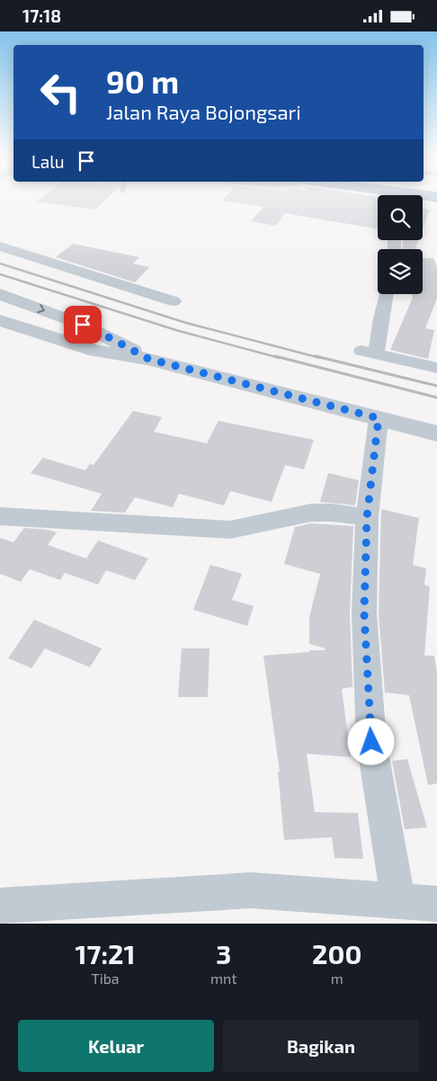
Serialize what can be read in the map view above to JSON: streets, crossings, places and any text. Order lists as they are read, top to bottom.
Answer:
{
  "page": {
    "status": "17:18",
    "turn": ["90 m", "Jalan Raya Bojongsari"],
    "then": "Lalu",
    "eta": [
      "17:21",
      "Tiba",
      "3",
      "mnt",
      "200",
      "m"
    ],
    "buttons": ["Keluar", "Bagikan"]
  }
}
